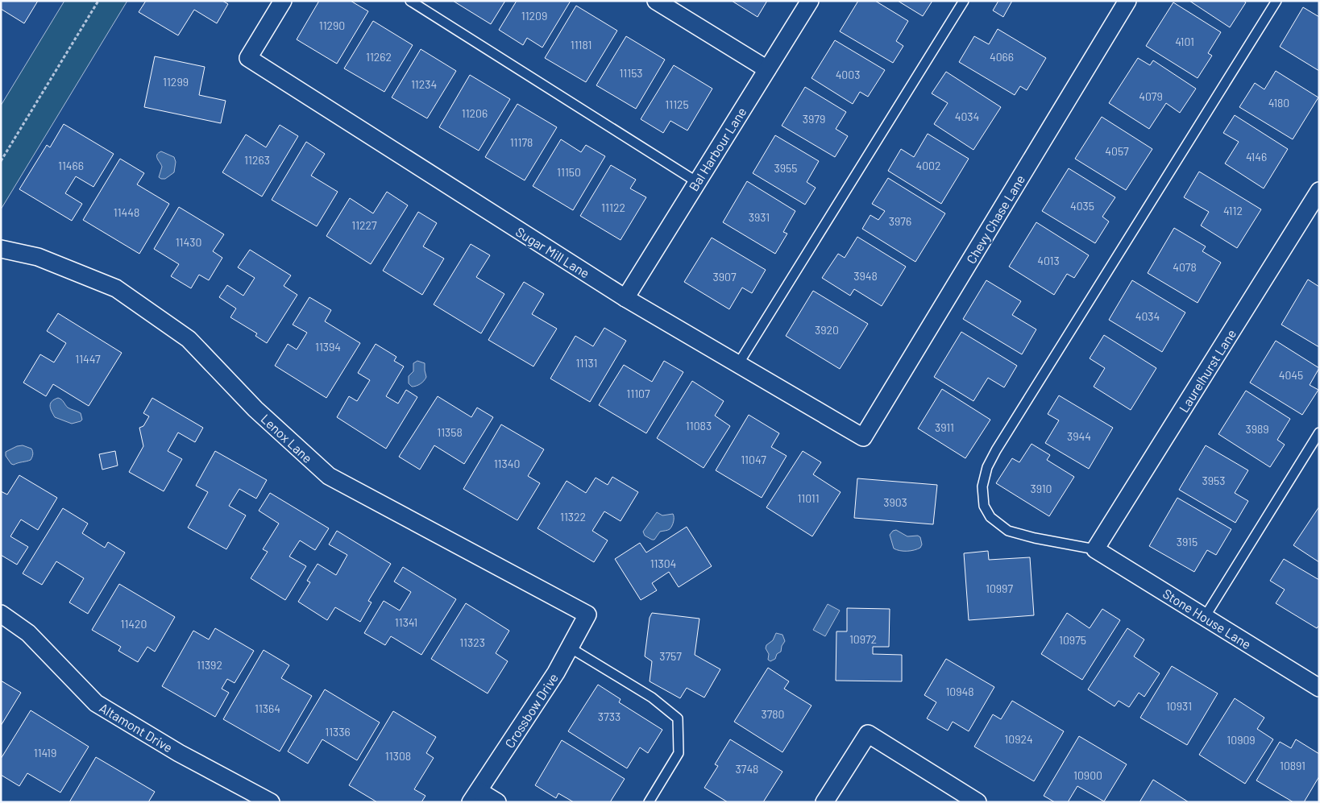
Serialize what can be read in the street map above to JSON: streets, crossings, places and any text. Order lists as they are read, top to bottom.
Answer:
{
  "streets": {
    "street": [
      "Bal Harbour Lane",
      "Chevy Chase Lane",
      "Sugar Mill Lane",
      "Laurelhurst Lane",
      "Lenox Lane",
      "Stone House Lane",
      "Crossbow Drive",
      "Altamont Drive"
    ]
  },
  "crossings": [
    ["Bal Harbour Lane", "Sugar Mill Lane"],
    ["Chevy Chase Lane", "Sugar Mill Lane"],
    ["Laurelhurst Lane", "Stone House Lane"],
    ["Lenox Lane", "Crossbow Drive"]
  ],
  "house_numbers": [
    "11209",
    "11290",
    "4101",
    "11181",
    "11262",
    "4066",
    "11153",
    "4003",
    "11299",
    "11234",
    "4079",
    "4180",
    "11125",
    "11206",
    "4034",
    "3979",
    "11178",
    "4057",
    "4146",
    "11263",
    "11466",
    "4002",
    "3955",
    "11150",
    "4035",
    "11122",
    "4112",
    "11448",
    "3931",
    "3976",
    "11227",
    "11430",
    "4013",
    "4078",
    "3948",
    "3907",
    "4034",
    "3920",
    "11394",
    "11447",
    "11131",
    "4045",
    "11107",
    "11083",
    "3911",
    "3989",
    "11358",
    "3944",
    "11047",
    "11340",
    "3953",
    "3910",
    "11011",
    "3903",
    "11322",
    "3915",
    "11304",
    "10997",
    "11341",
    "11420",
    "10972",
    "10975",
    "11323",
    "3757",
    "11392",
    "10948",
    "10931",
    "11364",
    "3780",
    "3733",
    "11336",
    "10924",
    "10909",
    "11419",
    "11308",
    "10891",
    "3748",
    "10900"
  ]
}
